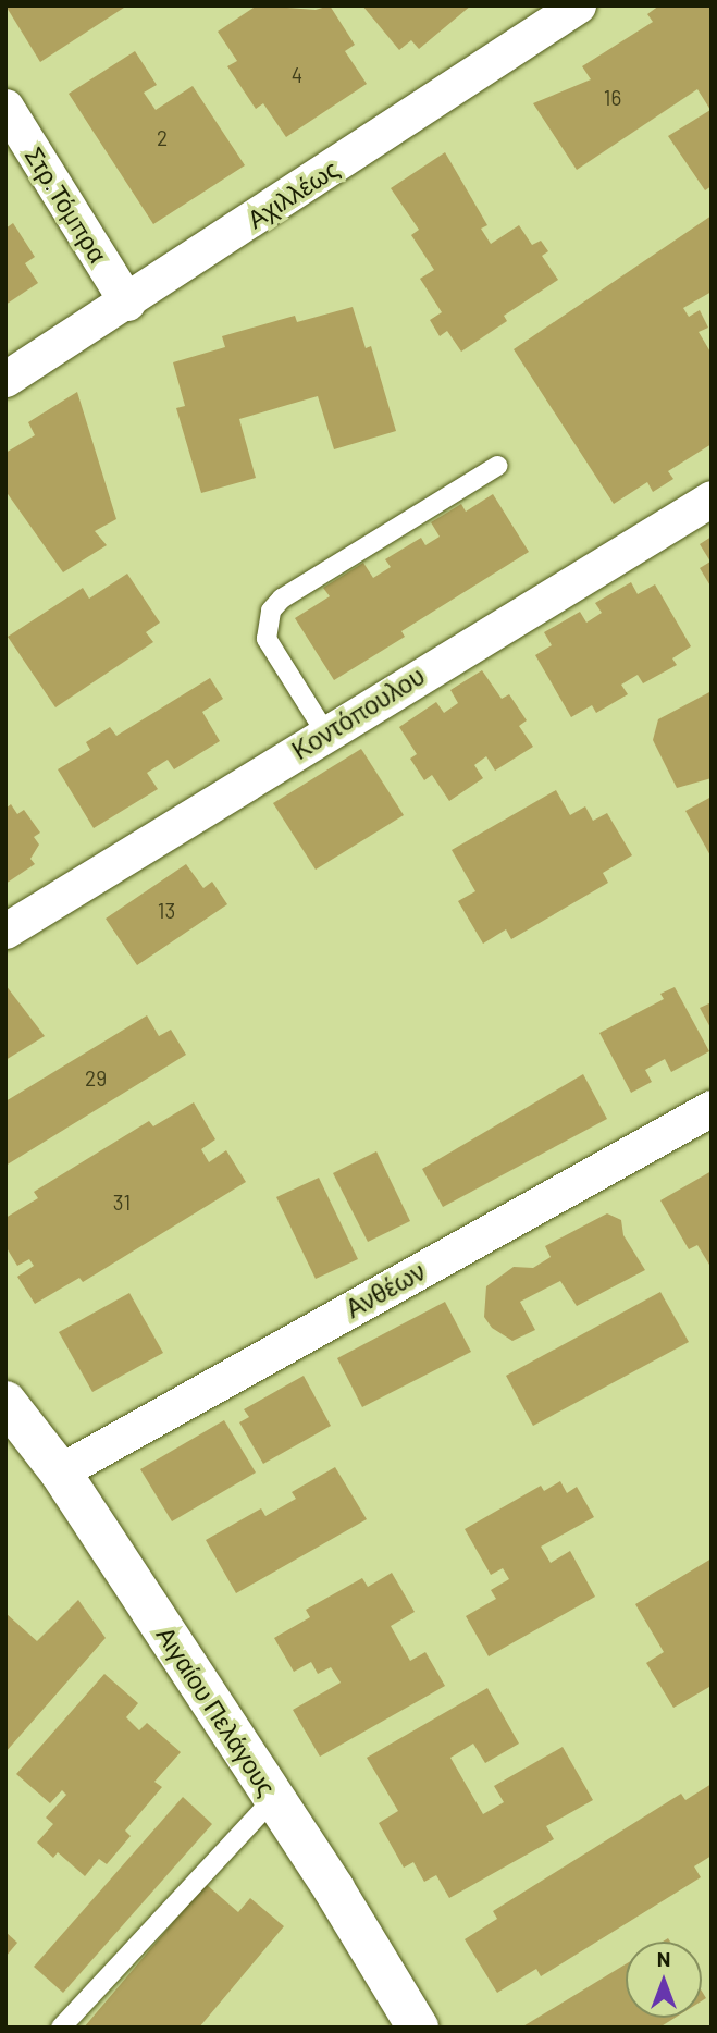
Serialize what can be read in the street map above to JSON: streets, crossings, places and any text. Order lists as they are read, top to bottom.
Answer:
{
  "streets": {
    "street": [
      "Αχιλλέως",
      "Στρ.Τόμπρα",
      "Κοντόπουλου",
      "Ανθέων",
      "Αιγαίου Πελάγους"
    ]
  },
  "crossings": [
    ["Αχιλλέως", "Στρ.Τόμπρα"],
    ["Ανθέων", "Αιγαίου Πελάγους"]
  ],
  "house_numbers": [
    "4",
    "16",
    "2",
    "13",
    "29",
    "31"
  ],
  "north": "top"
}
